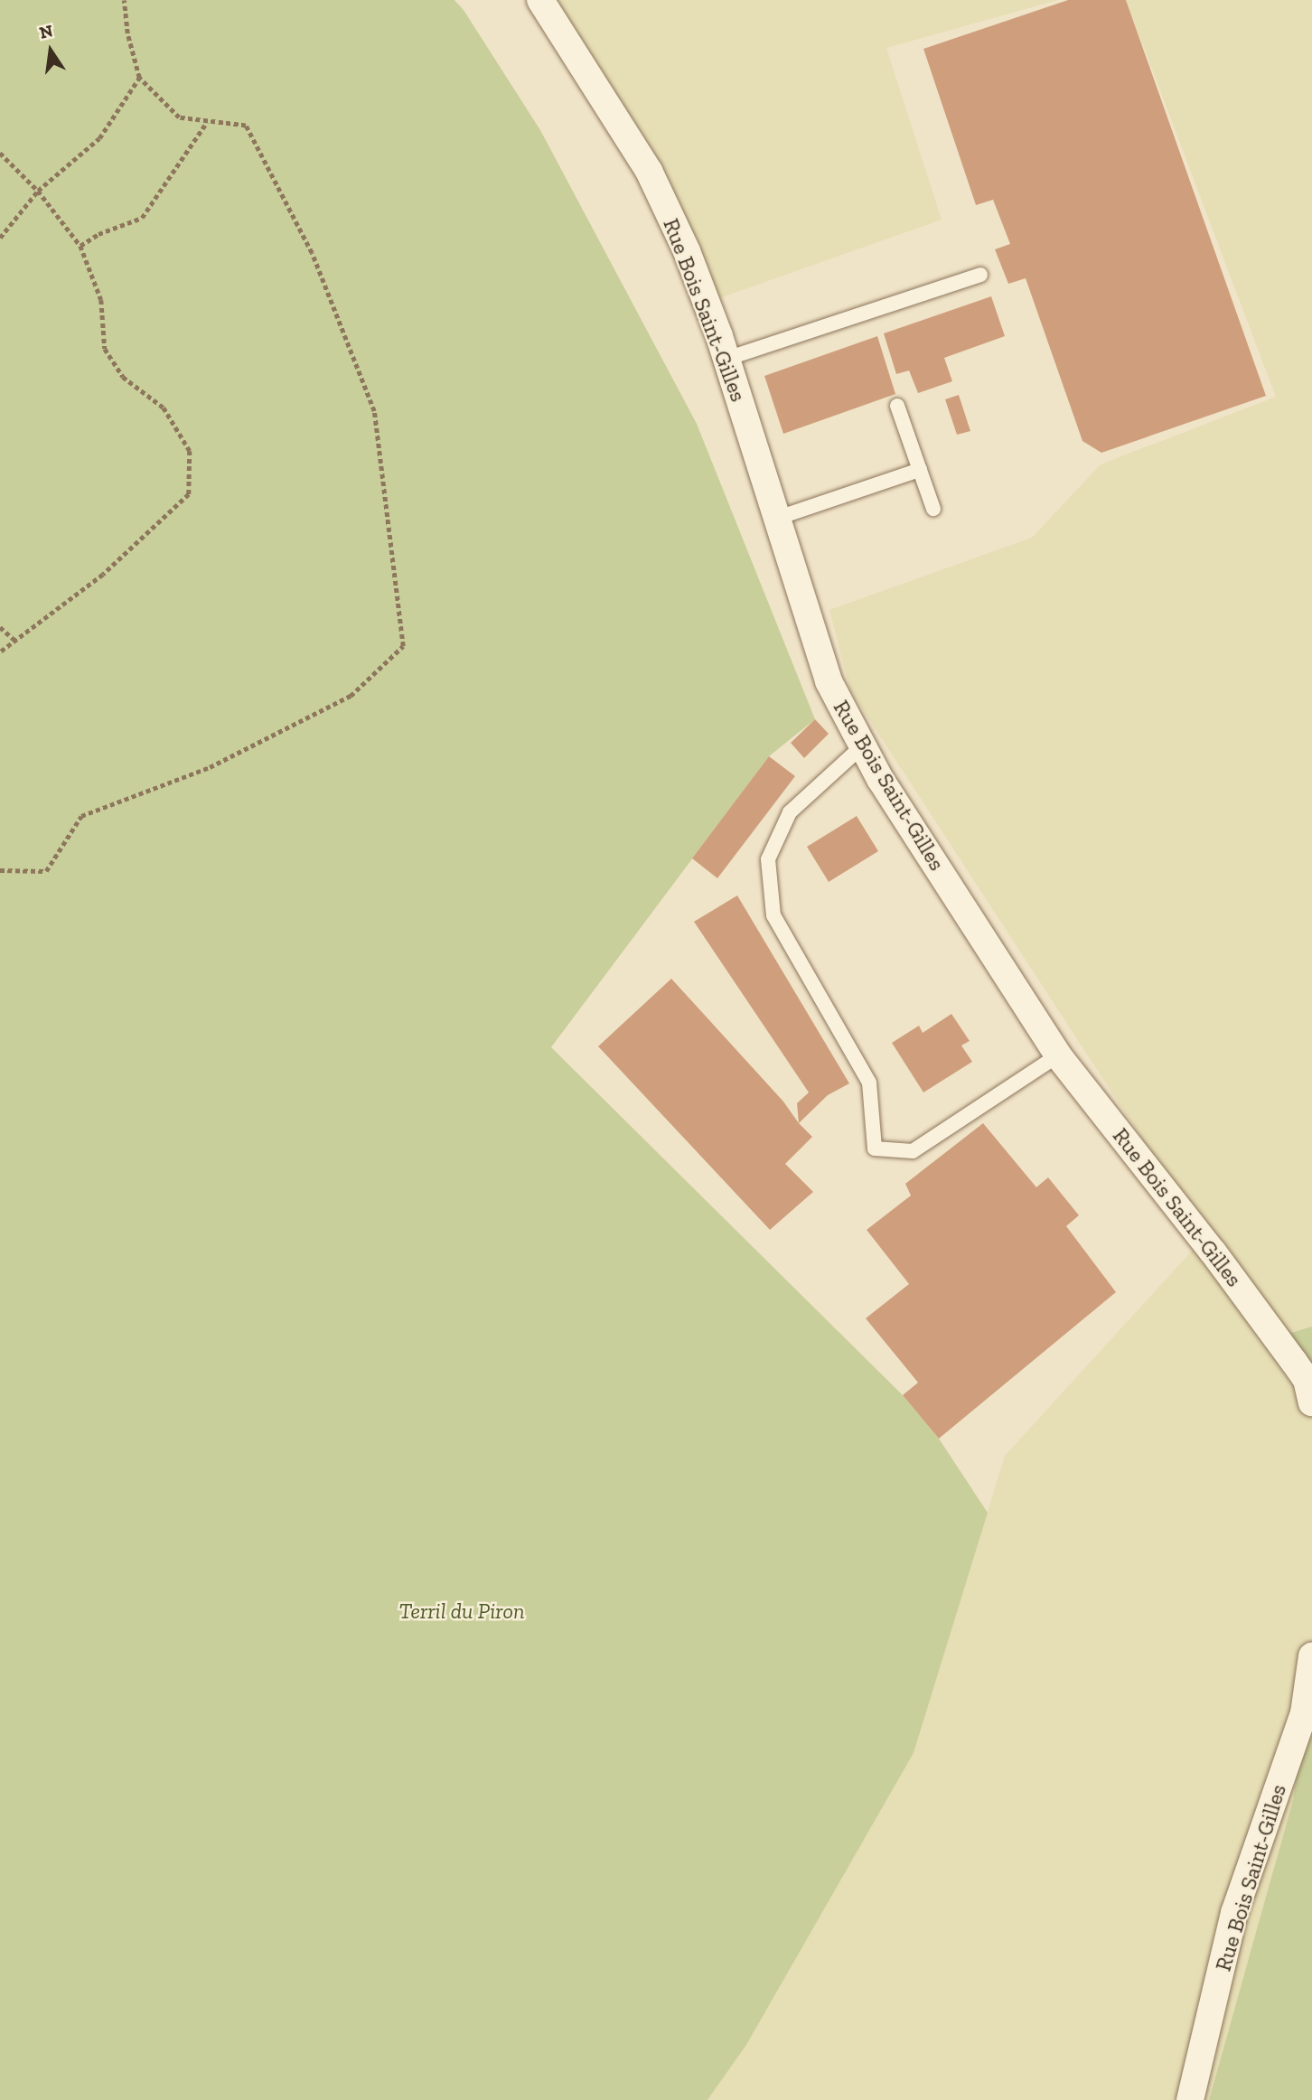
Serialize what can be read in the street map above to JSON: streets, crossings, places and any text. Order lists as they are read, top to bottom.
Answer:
{
  "streets": {
    "street": ["Rue Bois Saint-Gilles"]
  },
  "parks": ["Terril du Piron"],
  "north": "top"
}
